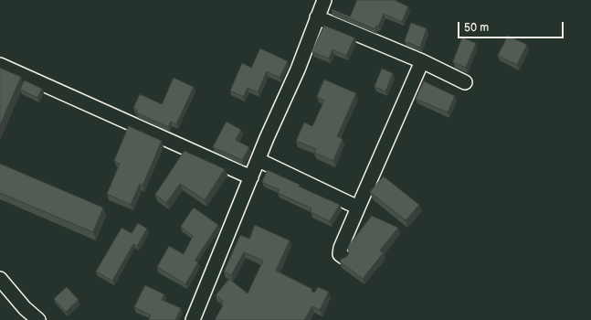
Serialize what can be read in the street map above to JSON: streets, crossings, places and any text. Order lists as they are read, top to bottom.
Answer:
{
  "scale_bar": "50 m"
}
